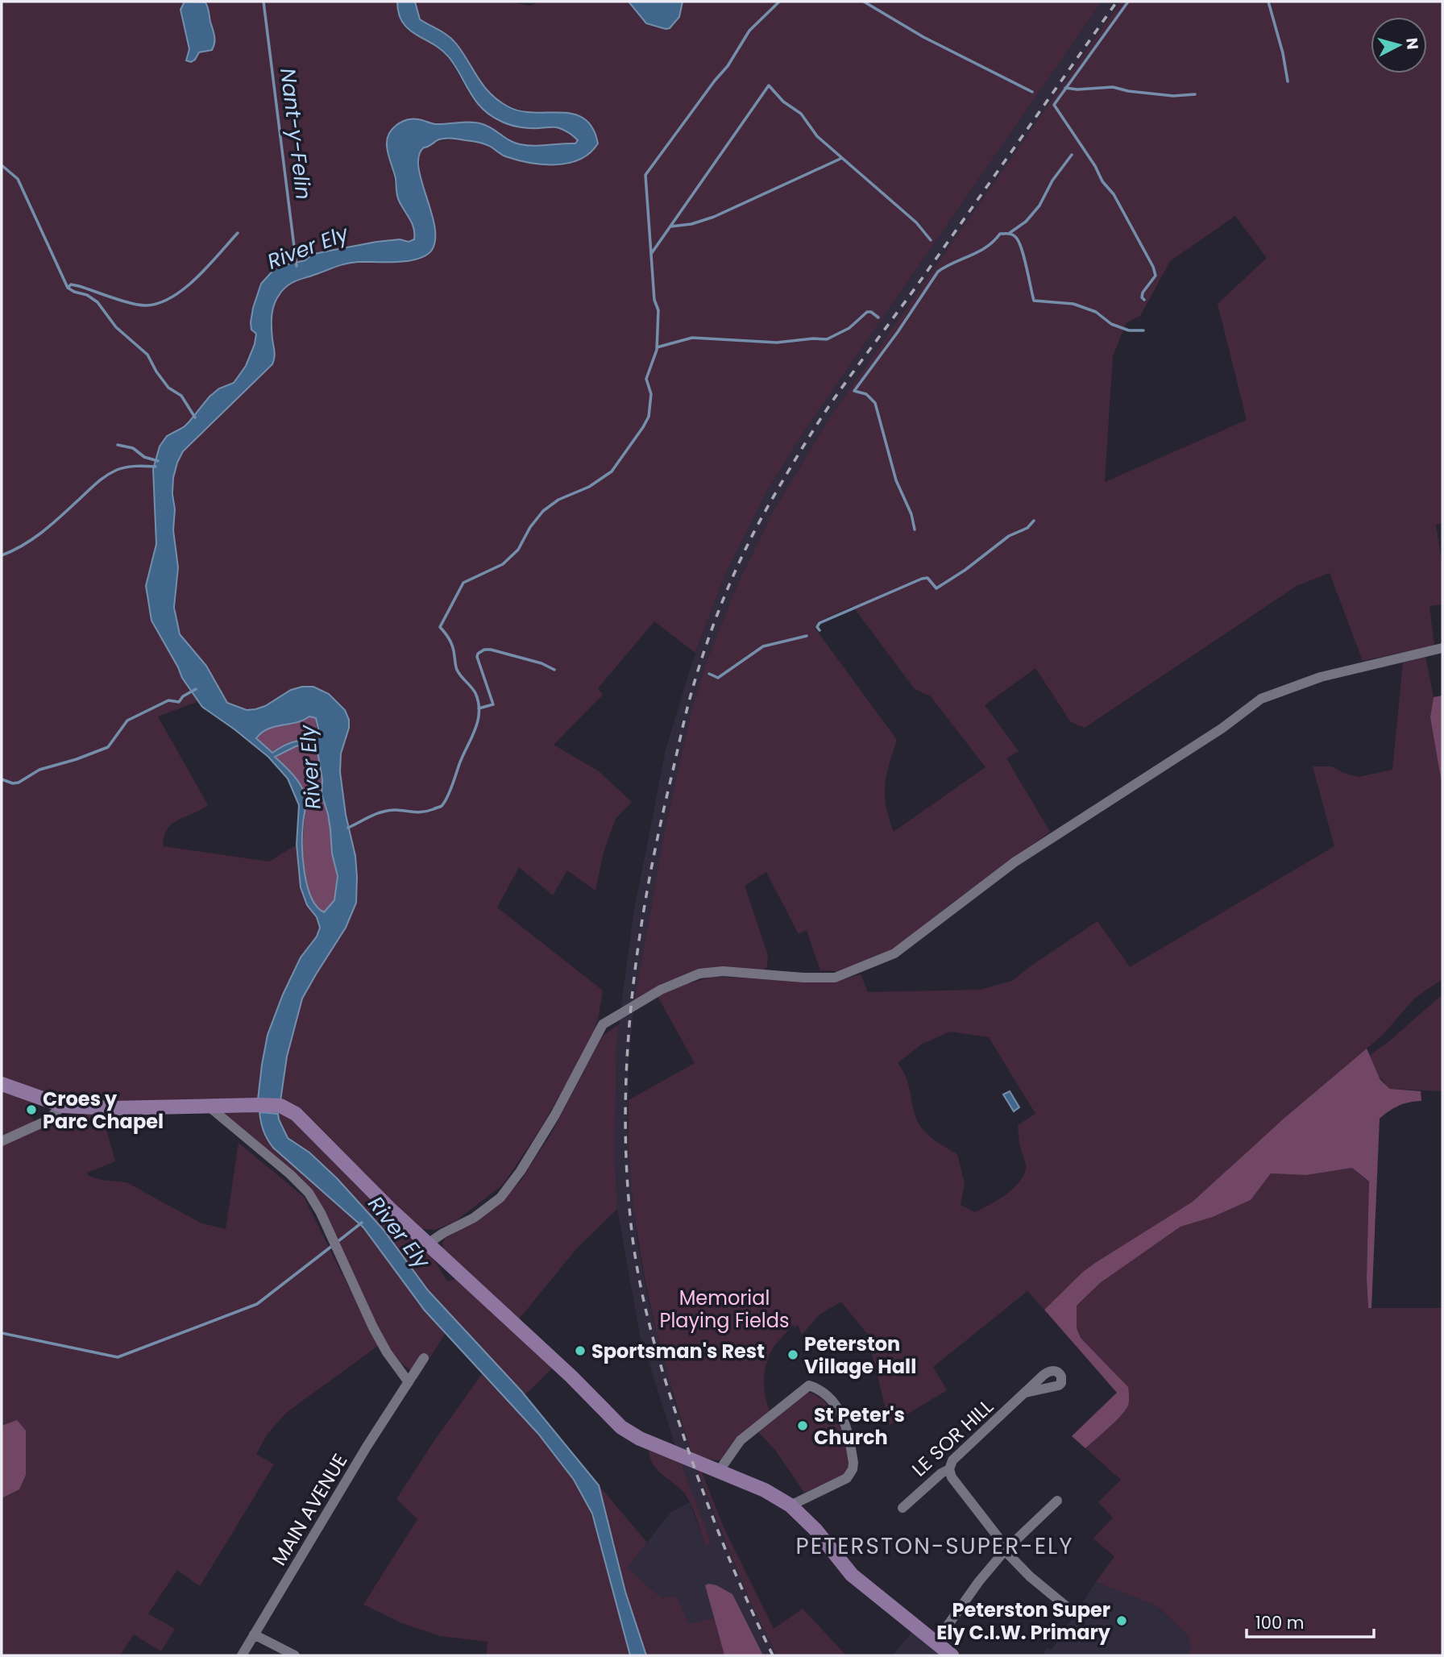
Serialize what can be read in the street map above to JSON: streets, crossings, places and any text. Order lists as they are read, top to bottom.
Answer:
{
  "streets": {
    "street": ["LE SOR HILL", "MAIN AVENUE"]
  },
  "districts": ["PETERSTON-SUPER-ELY"],
  "water": ["Nant-y-Felin", "River Ely"],
  "parks": ["Memorial Playing Fields"],
  "places": [
    "Croes y Parc Chapel",
    "Sportsman's Rest",
    "Peterston Village Hall",
    "St Peter's Church",
    "Peterston Super Ely C.I.W. Primary"
  ],
  "scale_bar": "100 m",
  "north": "right"
}
